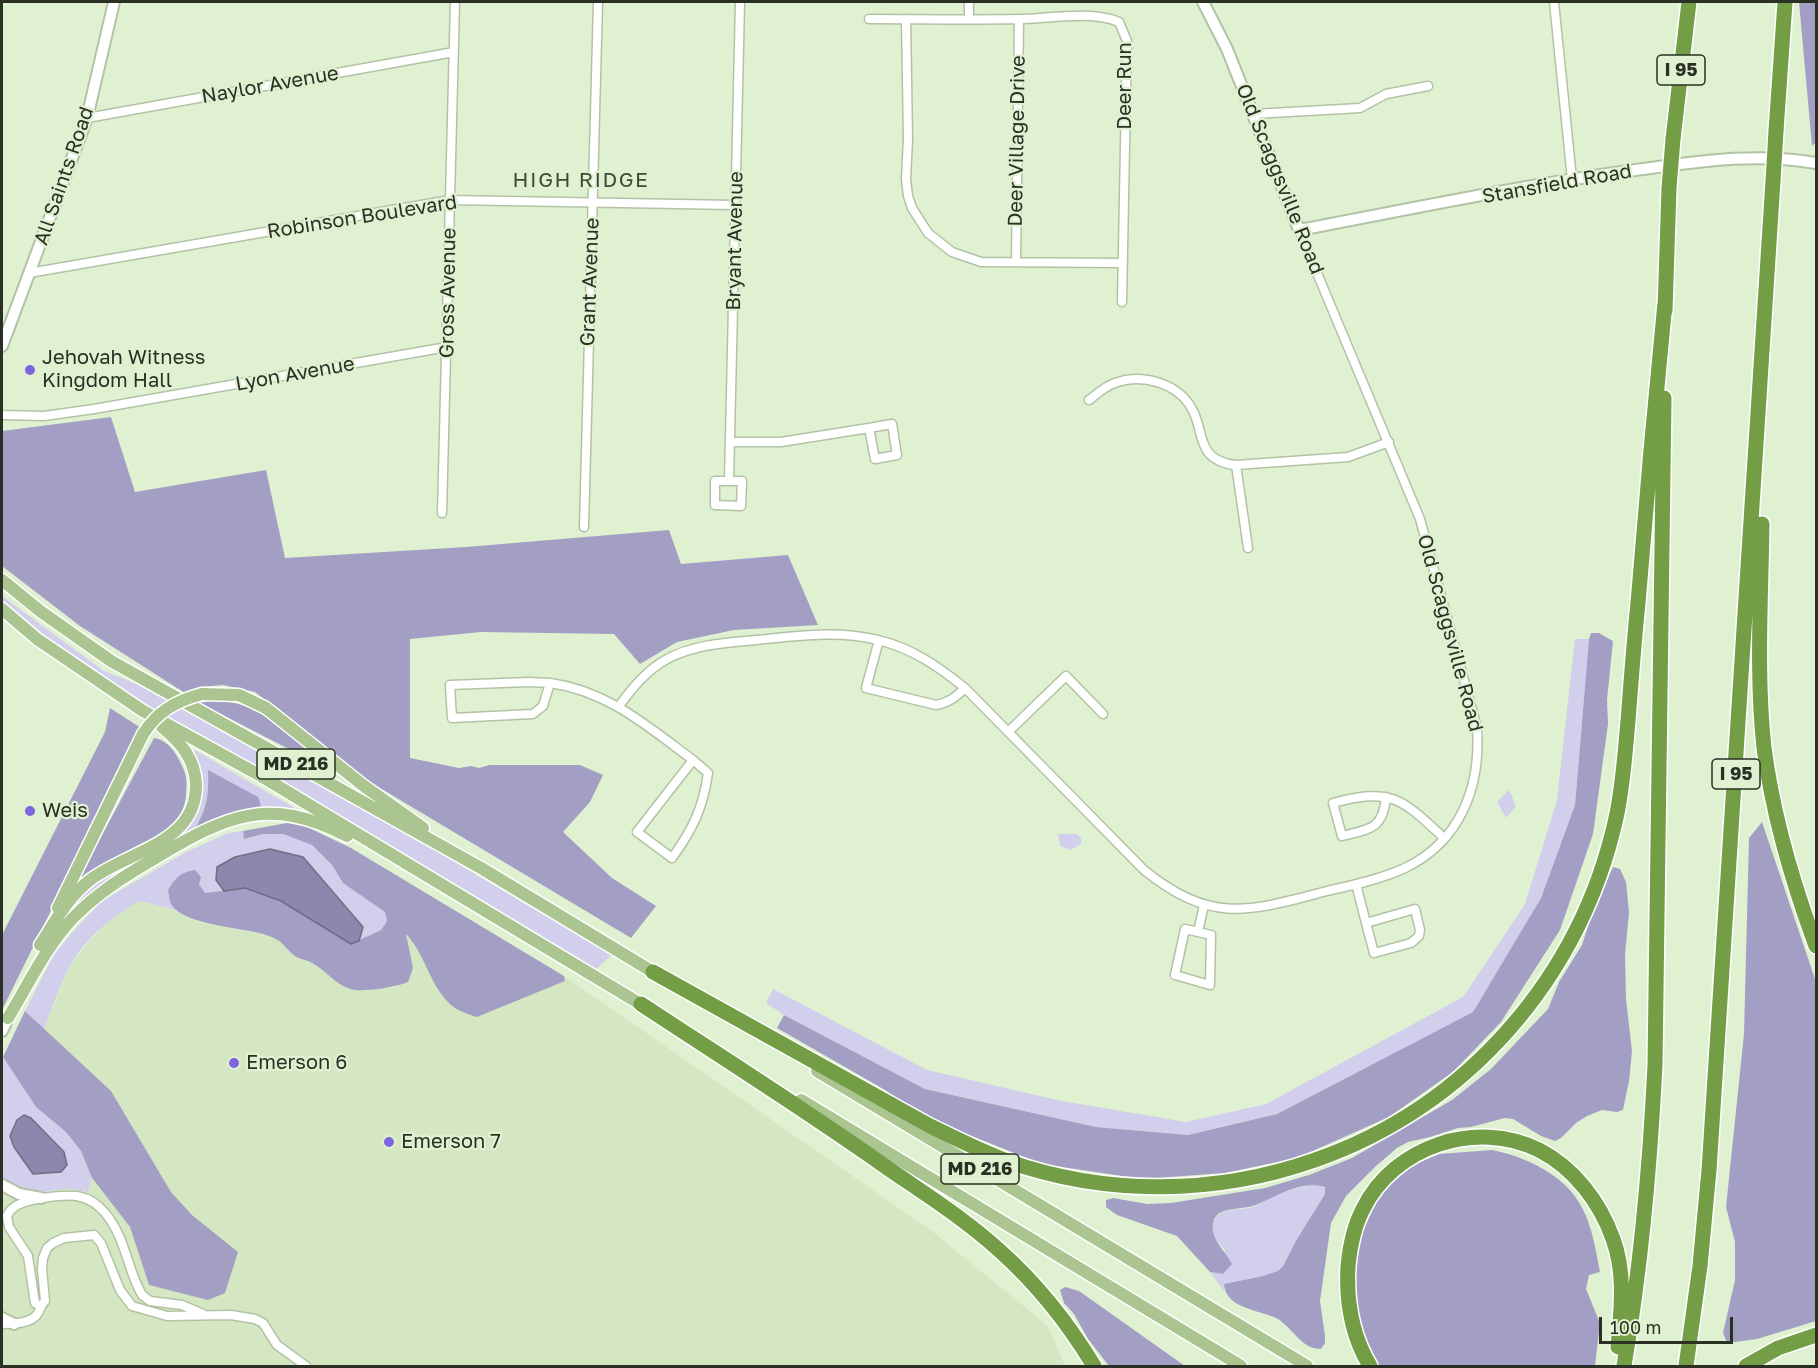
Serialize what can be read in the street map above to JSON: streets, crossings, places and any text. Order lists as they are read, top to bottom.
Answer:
{
  "streets": {
    "highway": ["I 95"],
    "main road": ["MD 216"],
    "street": [
      "Naylor Avenue",
      "Deer Run",
      "Deer Village Drive",
      "All Saints Road",
      "Old Scaggsville Road",
      "Stansfield Road",
      "Robinson Boulevard",
      "Bryant Avenue",
      "Grant Avenue",
      "Gross Avenue",
      "Lyon Avenue"
    ]
  },
  "crossings": [
    ["Naylor Avenue", "All Saints Road"],
    ["Naylor Avenue", "Gross Avenue"],
    ["Deer Run", "Deer Village Drive"],
    ["All Saints Road", "Robinson Boulevard"],
    ["Old Scaggsville Road", "Stansfield Road"],
    ["Robinson Boulevard", "Bryant Avenue"],
    ["Robinson Boulevard", "Grant Avenue"],
    ["Robinson Boulevard", "Gross Avenue"],
    ["Gross Avenue", "Lyon Avenue"]
  ],
  "districts": ["HIGH RIDGE"],
  "places": [
    "Jehovah Witness Kingdom Hall",
    "Weis",
    "Emerson 6",
    "Emerson 7"
  ],
  "scale_bar": "100 m"
}
